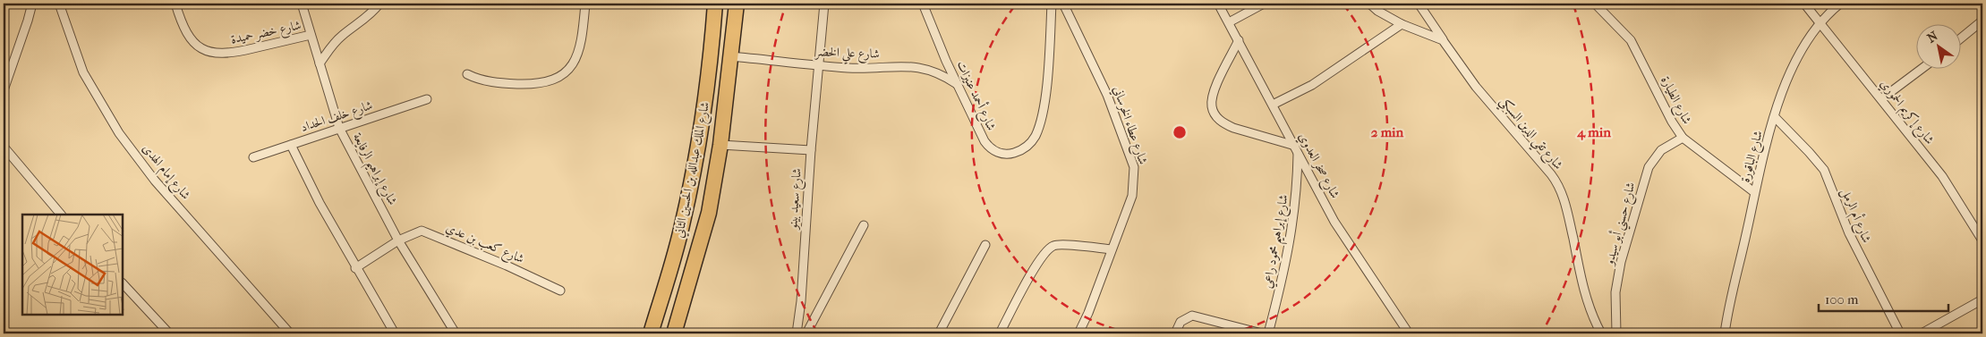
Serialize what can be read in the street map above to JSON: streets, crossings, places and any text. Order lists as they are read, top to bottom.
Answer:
{
  "streets": {
    "highway": ["شارع الملك عبدالله بن الحسين الثاني"],
    "street": [
      "شارع خضر حميدة",
      "شارع علي الخضر",
      "شارع أحمد عنيزات",
      "شارع الطيارة",
      "شارع إكريم الحموري",
      "شارع خلف الحداد",
      "شارع عطاء الخرساني",
      "شارع تقي الدين السبكي",
      "شارع الباقورة",
      "شارع صخر العدوي",
      "شارع إبراهيم الرفايعة",
      "شارع إمام الهدى",
      "شارع سعيد بينو",
      "شارع أم الرمل",
      "شارع حسني أبو سيدو",
      "شارع إبراهيم محمود راعي",
      "شارع كعب بن عدي"
    ]
  },
  "crossings": [
    ["شارع خضر حميدة", "شارع إبراهيم الرفايعة"],
    ["شارع علي الخضر", "شارع أحمد عنيزات"],
    ["شارع علي الخضر", "شارع الملك عبدالله بن الحسين الثاني"],
    ["شارع علي الخضر", "شارع سعيد بينو"],
    ["شارع الطيارة", "شارع الباقورة"],
    ["شارع الطيارة", "شارع حسني أبو سيدو"],
    ["شارع إكريم الحموري", "شارع الباقورة"],
    ["شارع خلف الحداد", "شارع إبراهيم الرفايعة"],
    ["شارع الباقورة", "شارع أم الرمل"],
    ["شارع صخر العدوي", "شارع إبراهيم محمود راعي"],
    ["شارع إبراهيم الرفايعة", "شارع كعب بن عدي"]
  ],
  "scale_bar": "100 m",
  "north": "top left",
  "rings": ["2 min", "4 min"]
}
